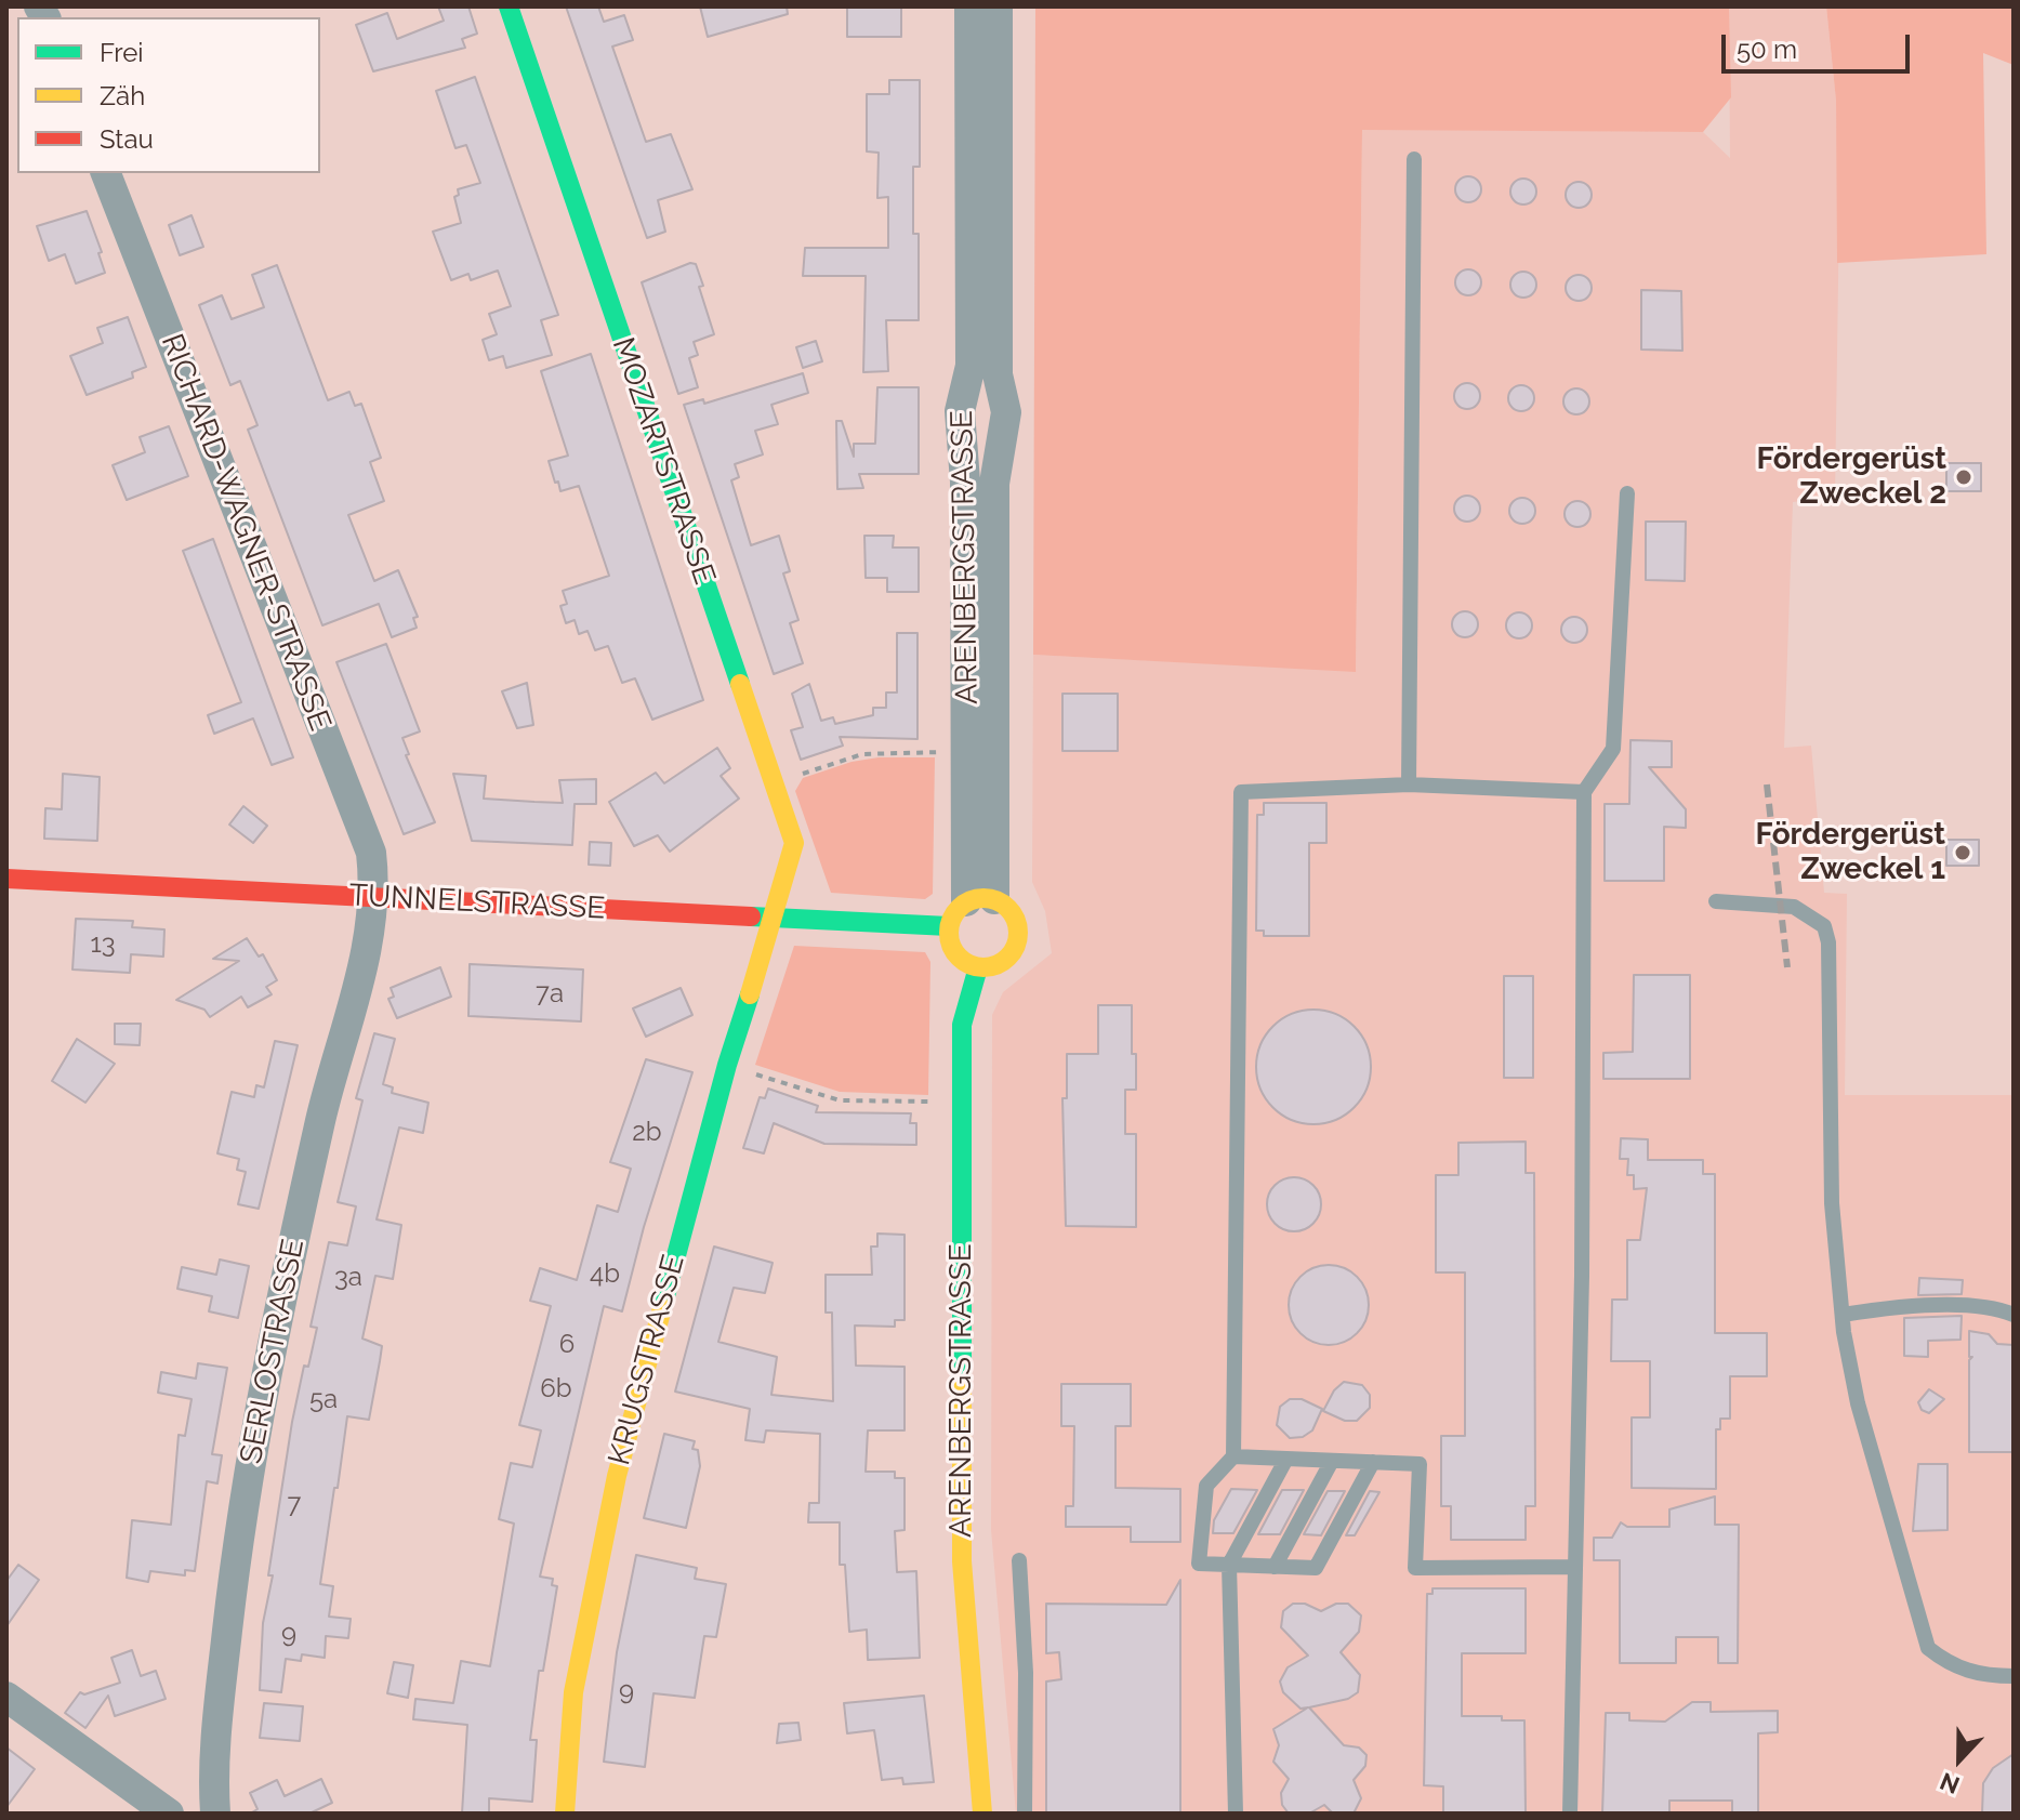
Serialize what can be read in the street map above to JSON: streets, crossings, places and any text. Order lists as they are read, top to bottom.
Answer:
{
  "streets": {
    "street": [
      "MOZARTSTRASSE",
      "RICHARD-WAGNER-STRASSE",
      "ARENBERGSTRASSE",
      "TUNNELSTRASSE",
      "SERLOSTRASSE",
      "KRUGSTRASSE"
    ]
  },
  "crossings": [
    ["MOZARTSTRASSE", "TUNNELSTRASSE"],
    ["MOZARTSTRASSE", "KRUGSTRASSE"],
    ["RICHARD-WAGNER-STRASSE", "TUNNELSTRASSE"],
    ["RICHARD-WAGNER-STRASSE", "SERLOSTRASSE"],
    ["ARENBERGSTRASSE", "TUNNELSTRASSE"],
    ["TUNNELSTRASSE", "SERLOSTRASSE"],
    ["TUNNELSTRASSE", "KRUGSTRASSE"]
  ],
  "places": ["Fördergerüst Zweckel 2", "Fördergerüst Zweckel 1"],
  "house_numbers": [
    "13",
    "7a",
    "2b",
    "4b",
    "3a",
    "6",
    "6b",
    "5a",
    "7",
    "9",
    "9"
  ],
  "legend": ["Frei", "Zäh", "Stau"],
  "scale_bar": "50 m",
  "north": "bottom"
}
